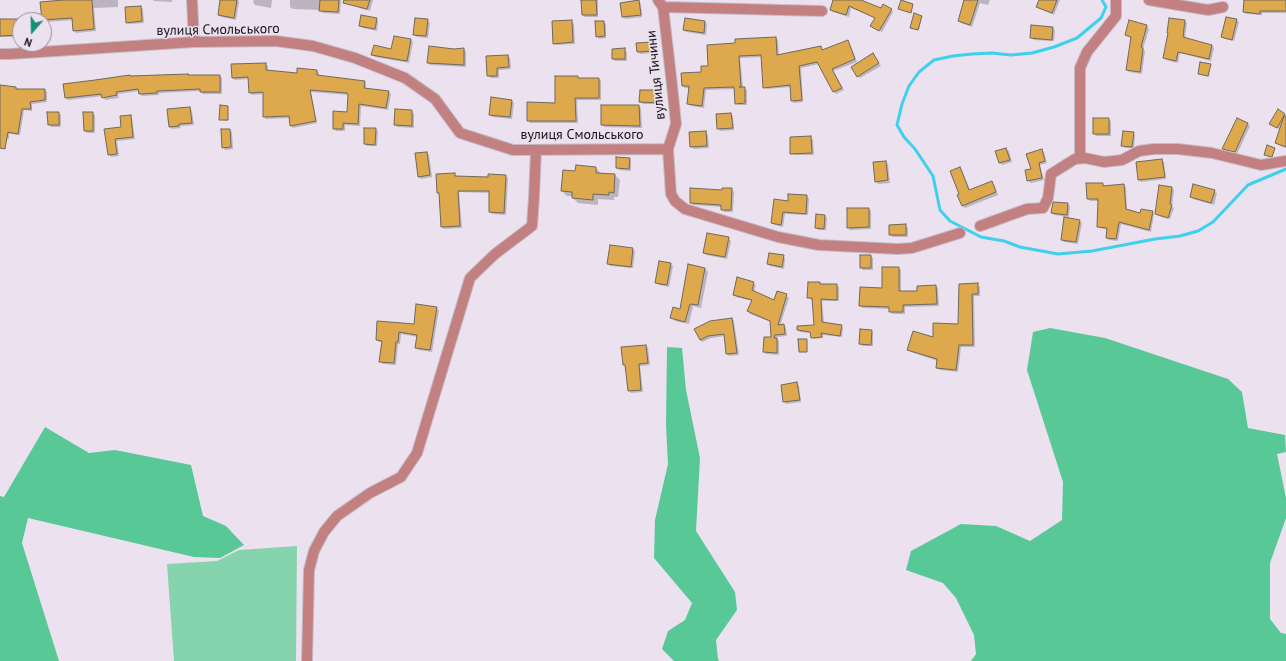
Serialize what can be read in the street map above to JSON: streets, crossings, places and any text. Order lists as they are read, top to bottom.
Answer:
{
  "streets": {
    "street": ["вулиця Смольського", "вулиця Тичини"]
  },
  "crossings": [
    ["вулиця Смольського", "вулиця Тичини"]
  ],
  "north": "bottom"
}
